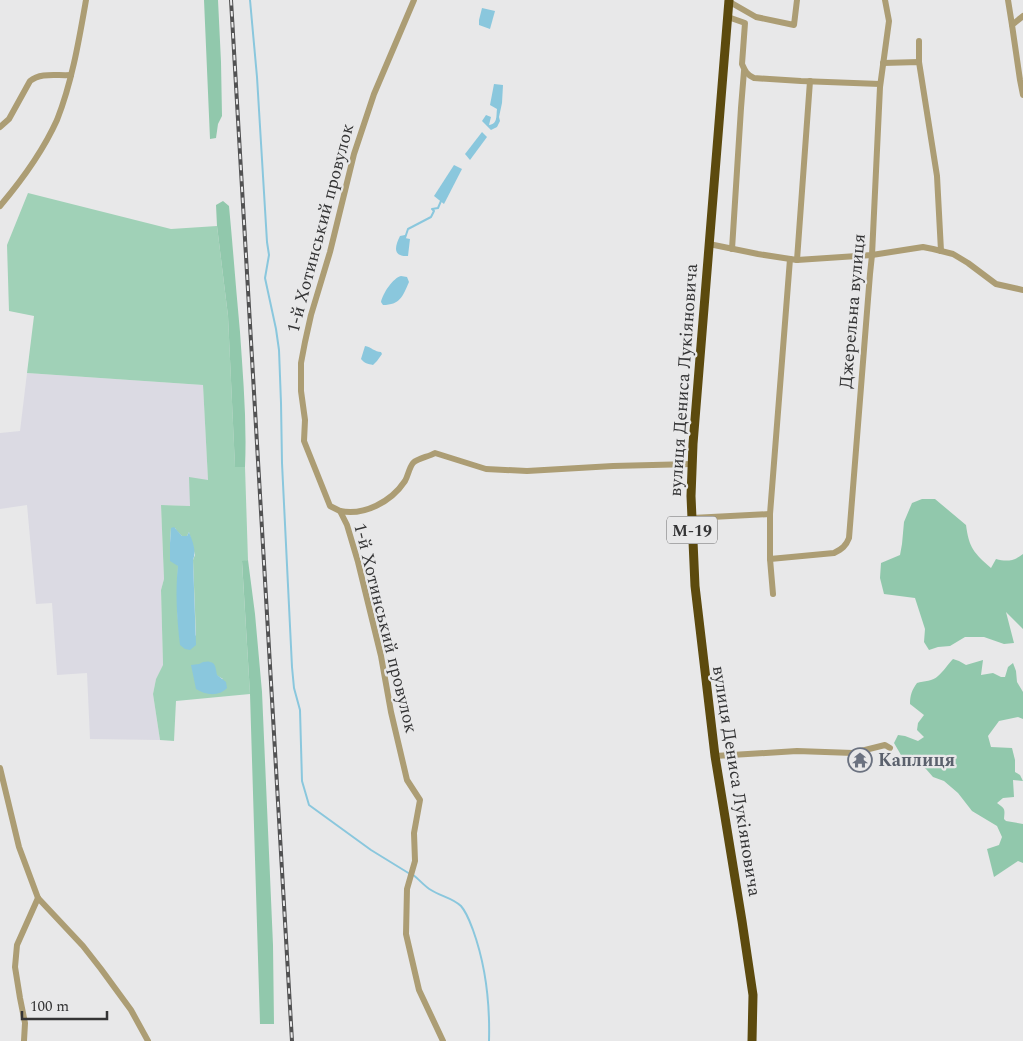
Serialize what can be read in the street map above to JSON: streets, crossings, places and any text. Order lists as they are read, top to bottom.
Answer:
{
  "streets": {
    "highway": ["вулиця Дениса Лукіяновича", "М-19"],
    "street": ["1-й Хотинський провулок", "Джерельна вулиця"]
  },
  "crossings": [
    ["вулиця Дениса Лукіяновича", "М-19"]
  ],
  "places": {
    "temple": ["Каплиця"]
  },
  "scale_bar": "100 m"
}
